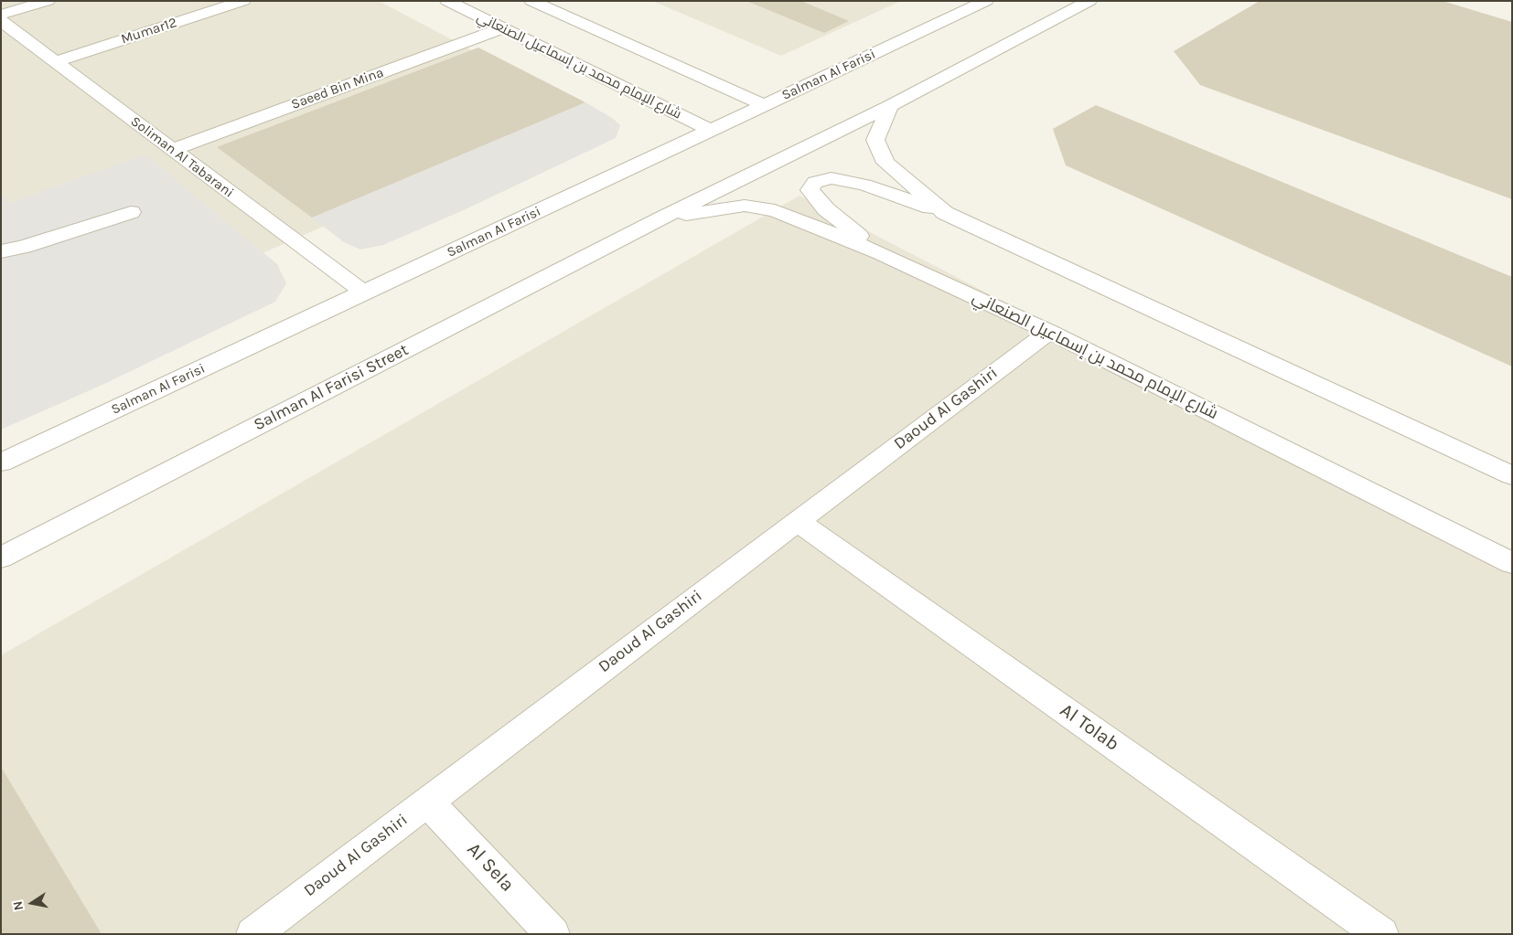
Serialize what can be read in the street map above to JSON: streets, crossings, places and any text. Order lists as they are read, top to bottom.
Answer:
{
  "streets": {
    "street": [
      "Mumar12",
      "شارع الإمام محمد بن إسماعيل الصنعاني",
      "Salman Al Farisi",
      "Saeed Bin Mina",
      "Soliman Al Tabarani",
      "Salman Al Farisi Street",
      "Daoud Al Gashiri",
      "Al Tolab",
      "Al Sela"
    ]
  },
  "crossings": [
    ["Mumar12", "Soliman Al Tabarani"],
    ["شارع الإمام محمد بن إسماعيل الصنعاني", "Salman Al Farisi"],
    ["شارع الإمام محمد بن إسماعيل الصنعاني", "Saeed Bin Mina"],
    ["شارع الإمام محمد بن إسماعيل الصنعاني", "Salman Al Farisi Street"],
    ["شارع الإمام محمد بن إسماعيل الصنعاني", "Daoud Al Gashiri"],
    ["Salman Al Farisi", "Soliman Al Tabarani"],
    ["Saeed Bin Mina", "Soliman Al Tabarani"],
    ["Daoud Al Gashiri", "Al Tolab"],
    ["Daoud Al Gashiri", "Al Sela"]
  ],
  "north": "left"
}
